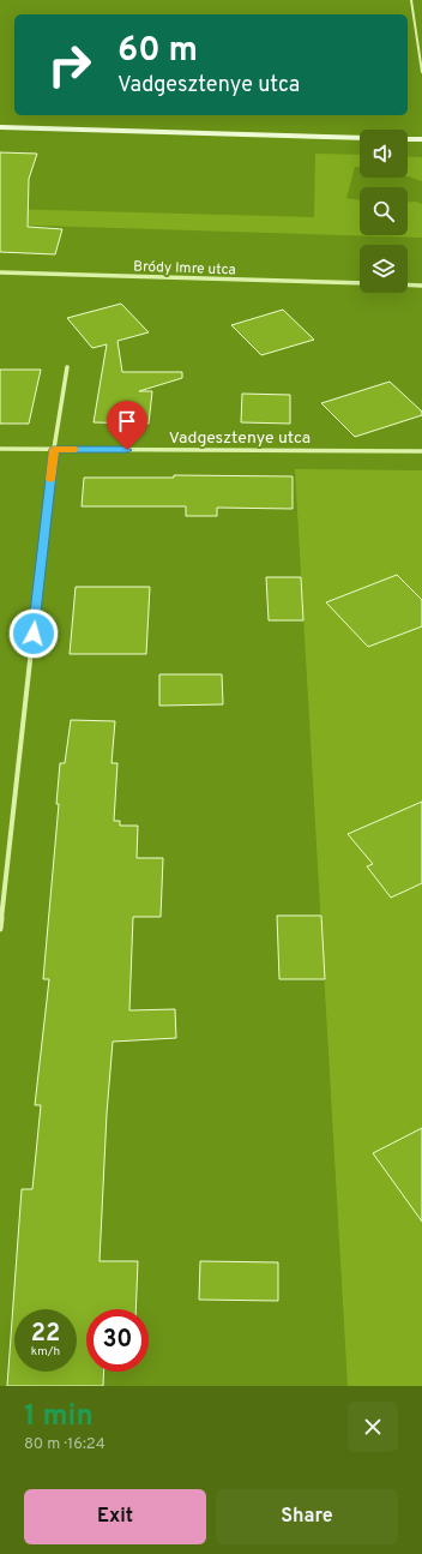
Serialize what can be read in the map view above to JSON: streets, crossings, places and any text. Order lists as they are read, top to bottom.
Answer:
{
  "streets": {
    "street": ["Bródy Imre utca", "Vadgesztenye utca"]
  },
  "page": {
    "turn": ["60 m", "Vadgesztenye utca"],
    "speed": "22 km/h",
    "limit": "30",
    "heading": ["1 min", "80 m · 16:24"],
    "buttons": ["Exit", "Share"]
  }
}
